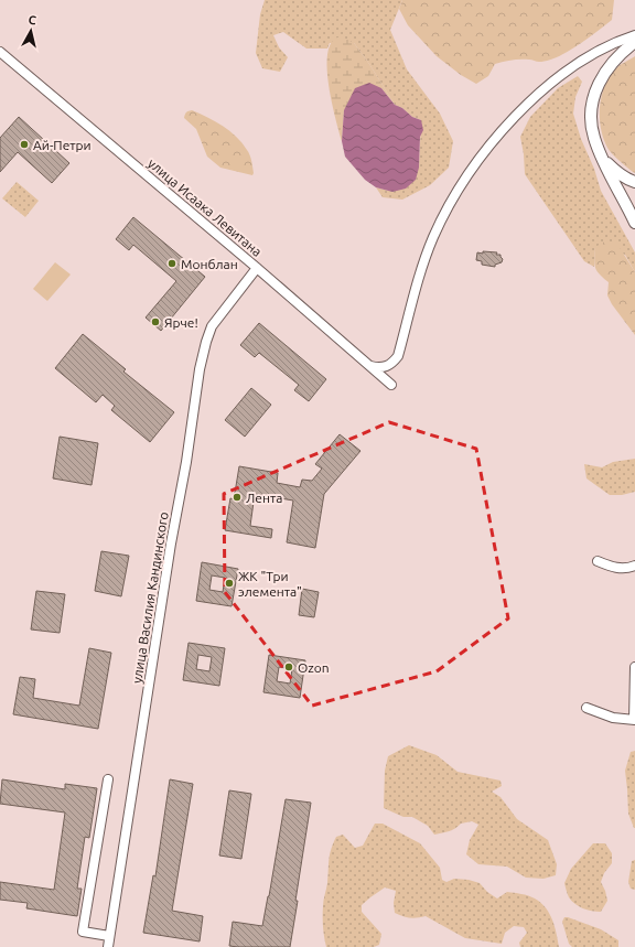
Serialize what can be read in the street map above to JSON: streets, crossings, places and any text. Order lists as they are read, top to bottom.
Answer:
{
  "streets": {
    "street": ["улица Исаака Левитана", "улица Василия Кандинского"]
  },
  "crossings": [
    ["улица Исаака Левитана", "улица Василия Кандинского"]
  ],
  "places": [
    "Ай-Петри",
    "Монблан",
    "Ярче!",
    "Лента",
    "ЖК \"Три элемента\"",
    "Ozon"
  ],
  "north": "top"
}
